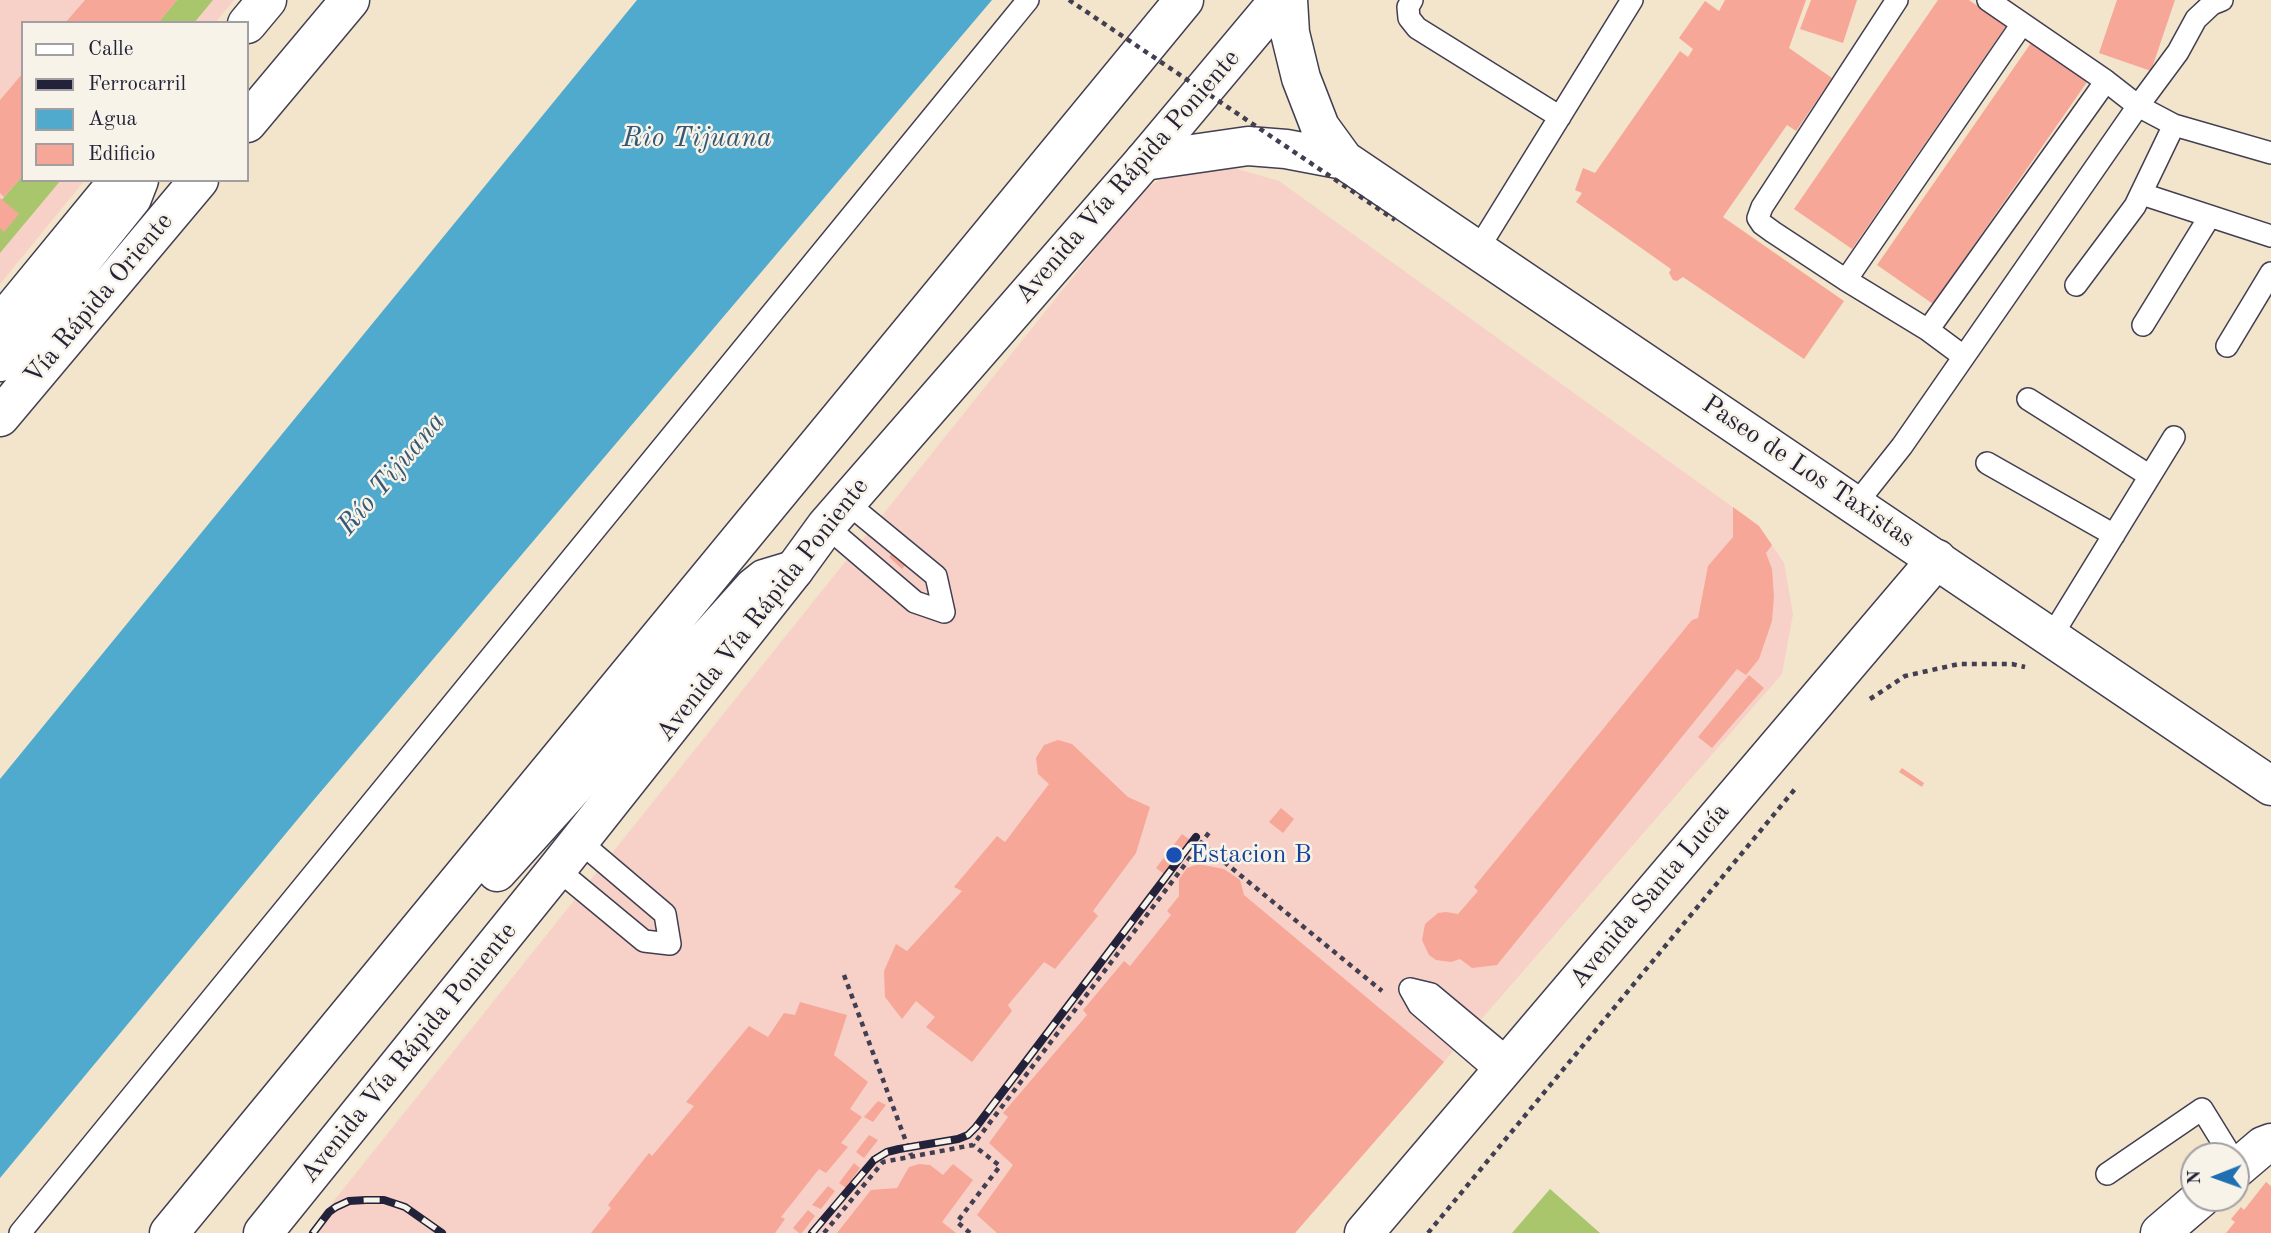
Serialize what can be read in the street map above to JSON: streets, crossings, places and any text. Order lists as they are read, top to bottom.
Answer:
{
  "streets": {
    "main road": [
      "Avenida Vía Rápida Poniente",
      "Vía Rápida Oriente",
      "Paseo de Los Taxistas",
      "Avenida Santa Lucía"
    ]
  },
  "crossings": [
    ["Avenida Vía Rápida Poniente", "Paseo de Los Taxistas"],
    ["Paseo de Los Taxistas", "Avenida Santa Lucía"]
  ],
  "water": ["Rio Tijuana", "Río Tijuana"],
  "places": ["Estacion B"],
  "legend": [
    "Calle",
    "Ferrocarril",
    "Agua",
    "Edificio"
  ],
  "north": "left"
}
